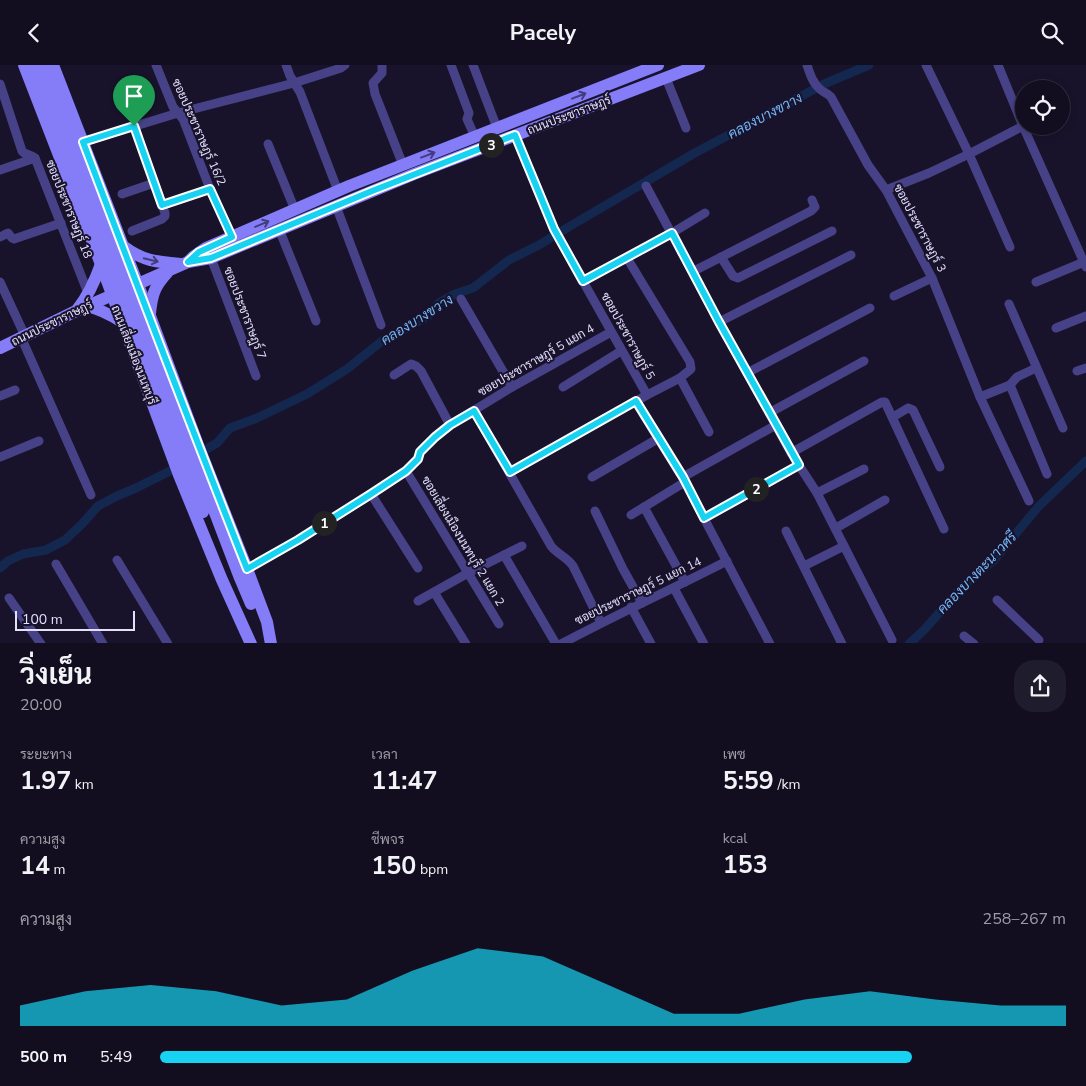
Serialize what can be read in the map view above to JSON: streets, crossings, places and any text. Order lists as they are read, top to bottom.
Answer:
{
  "streets": {
    "main road": ["ถนนประชาราษฎร์", "ถนนเลี่ยงเมืองนนทบุรี"],
    "street": [
      "ซอยประชาราษฎร์ 16/2",
      "ซอยประชาราษฎร์ 18",
      "ซอยประชาราษฏร์ 3",
      "ซอยประชาราษฎร์ 7",
      "ซอยประชาราษฏร์ 5",
      "ซอยประชาราษฎร์ 5 แยก 4",
      "ซอยเลี่ยงเมืองนนทบุรี 2 แยก 2",
      "ซอยประชาราษฎร์ 5 แยก 14"
    ]
  },
  "crossings": [
    ["ถนนประชาราษฎร์", "ซอยประชาราษฎร์ 16/2"],
    ["ถนนประชาราษฎร์", "ซอยประชาราษฎร์ 18"],
    ["ถนนประชาราษฎร์", "ซอยประชาราษฎร์ 7"],
    ["ถนนประชาราษฎร์", "ซอยประชาราษฏร์ 5"],
    ["ถนนประชาราษฎร์", "ถนนเลี่ยงเมืองนนทบุรี"],
    ["ซอยประชาราษฏร์ 5", "ซอยประชาราษฎร์ 5 แยก 4"],
    ["ซอยประชาราษฎร์ 5 แยก 4", "ซอยเลี่ยงเมืองนนทบุรี 2 แยก 2"]
  ],
  "water": ["คลองบางขวาง", "คลองบางตะนาวศรี"],
  "scale_bar": "100 m",
  "page": {
    "header": "Pacely",
    "pins": ["3", "2", "1"],
    "scale": "100 m",
    "heading": ["วิ่งเย็น", "20:00"],
    "stats": [
      ["ระยะทาง", "1.97 km"],
      ["เวลา", "11:47"],
      ["เพซ", "5:59 /km"],
      ["ความสูง", "14 m"],
      ["ชีพจร", "150 bpm"],
      ["kcal", "153"]
    ],
    "chart": ["ความสูง", "258–267 m"],
    "list": [
      {
        "name": "500 m",
        "note": "5:49"
      }
    ]
  }
}
